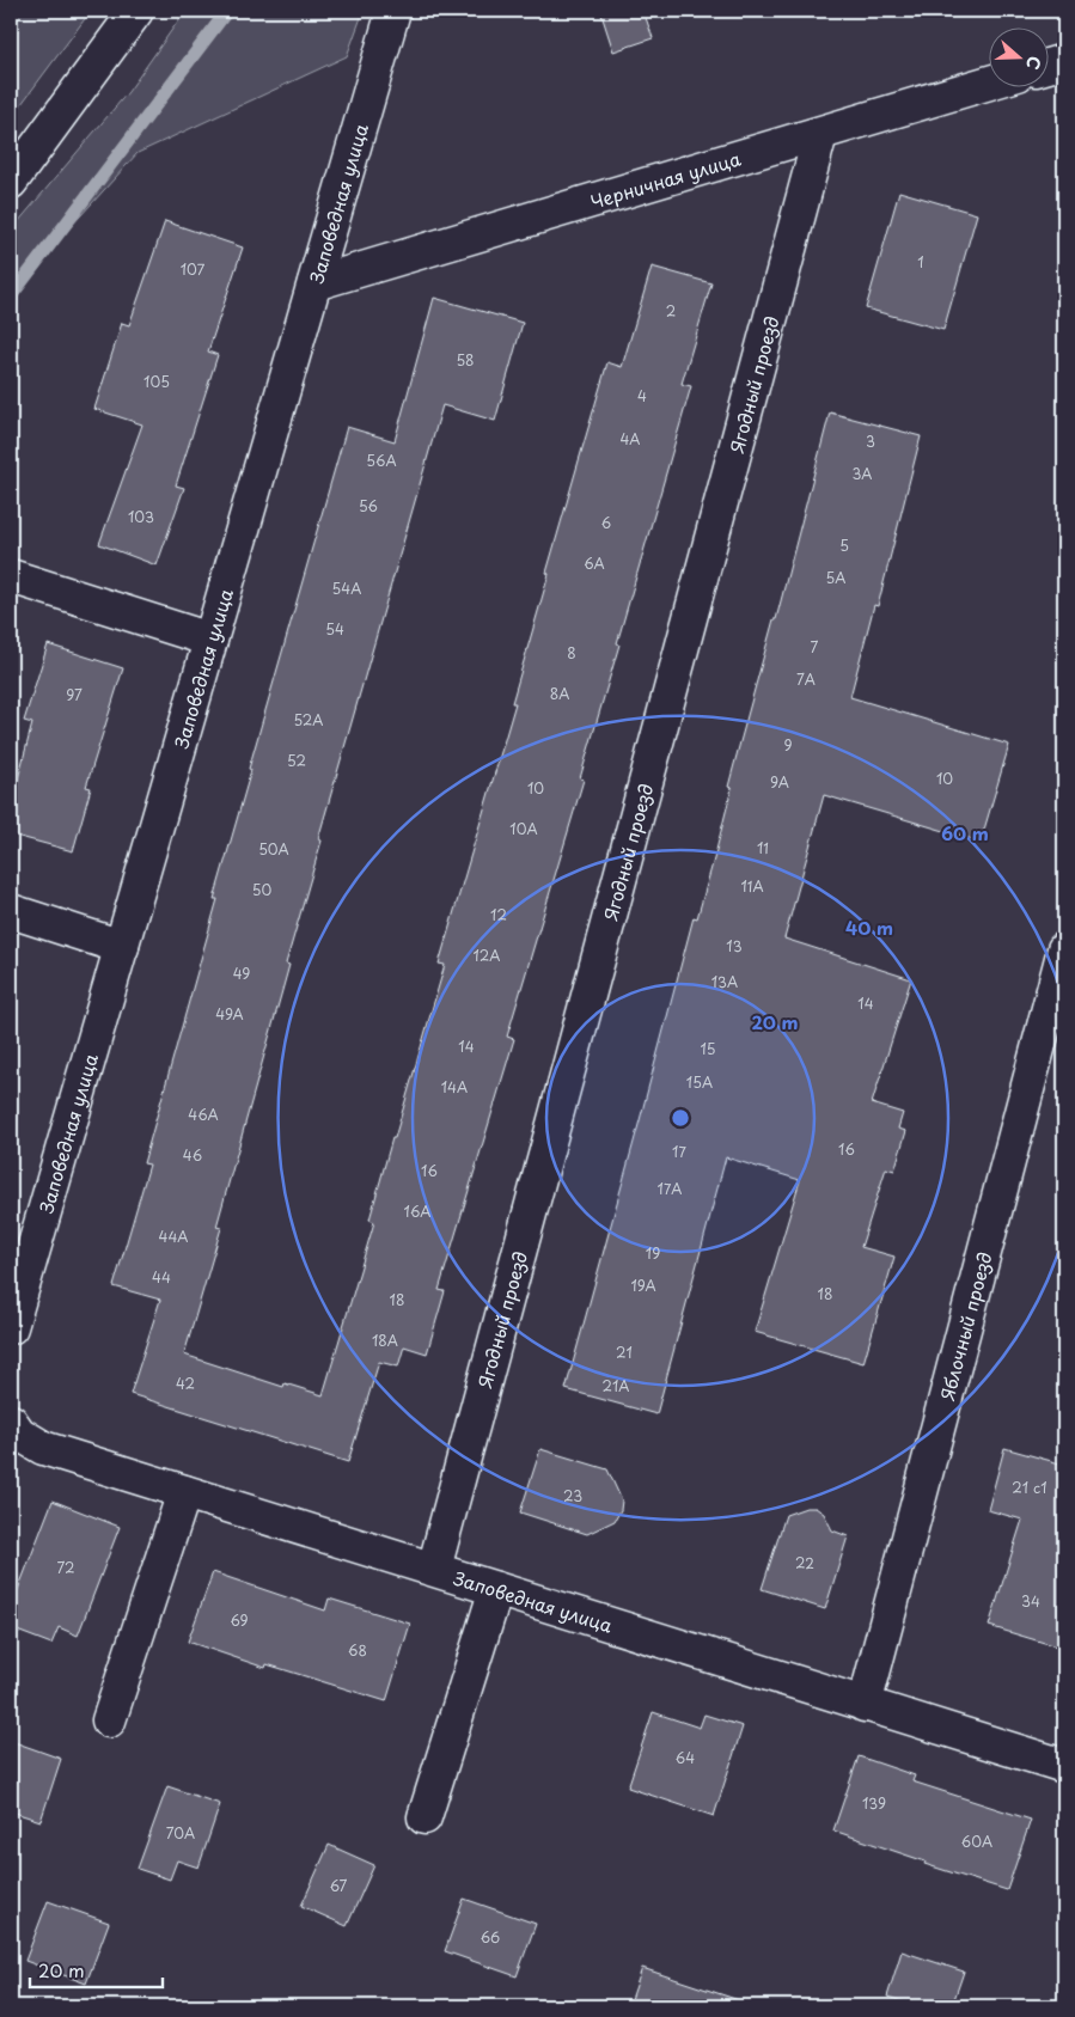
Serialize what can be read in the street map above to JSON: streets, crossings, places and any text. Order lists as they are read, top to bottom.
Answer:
{
  "streets": {
    "street": [
      "Черничная улица",
      "Заповедная улица",
      "Ягодный проезд",
      "Яблочный проезд"
    ]
  },
  "crossings": [
    ["Черничная улица", "Заповедная улица"],
    ["Черничная улица", "Ягодный проезд"],
    ["Заповедная улица", "Ягодный проезд"],
    ["Заповедная улица", "Яблочный проезд"]
  ],
  "house_numbers": [
    "1",
    "107",
    "2",
    "58",
    "105",
    "4",
    "4А",
    "3",
    "56А",
    "3А",
    "56",
    "103",
    "6",
    "5",
    "6А",
    "5А",
    "54А",
    "54",
    "7",
    "8",
    "7А",
    "8А",
    "97",
    "52А",
    "9",
    "52",
    "10",
    "9А",
    "10",
    "10А",
    "11",
    "50А",
    "11А",
    "50",
    "12",
    "13",
    "12А",
    "49",
    "13А",
    "14",
    "49А",
    "14",
    "15",
    "15А",
    "14А",
    "46А",
    "16",
    "17",
    "46",
    "16",
    "17А",
    "16А",
    "44А",
    "19",
    "44",
    "19А",
    "18",
    "18",
    "18А",
    "21",
    "42",
    "21А",
    "21 с1",
    "23",
    "22",
    "72",
    "34",
    "69",
    "68",
    "64",
    "139",
    "70А",
    "60А",
    "67",
    "66"
  ],
  "scale_bar": "20 m",
  "north": "right",
  "rings": ["60 m", "40 m", "20 m"]
}
